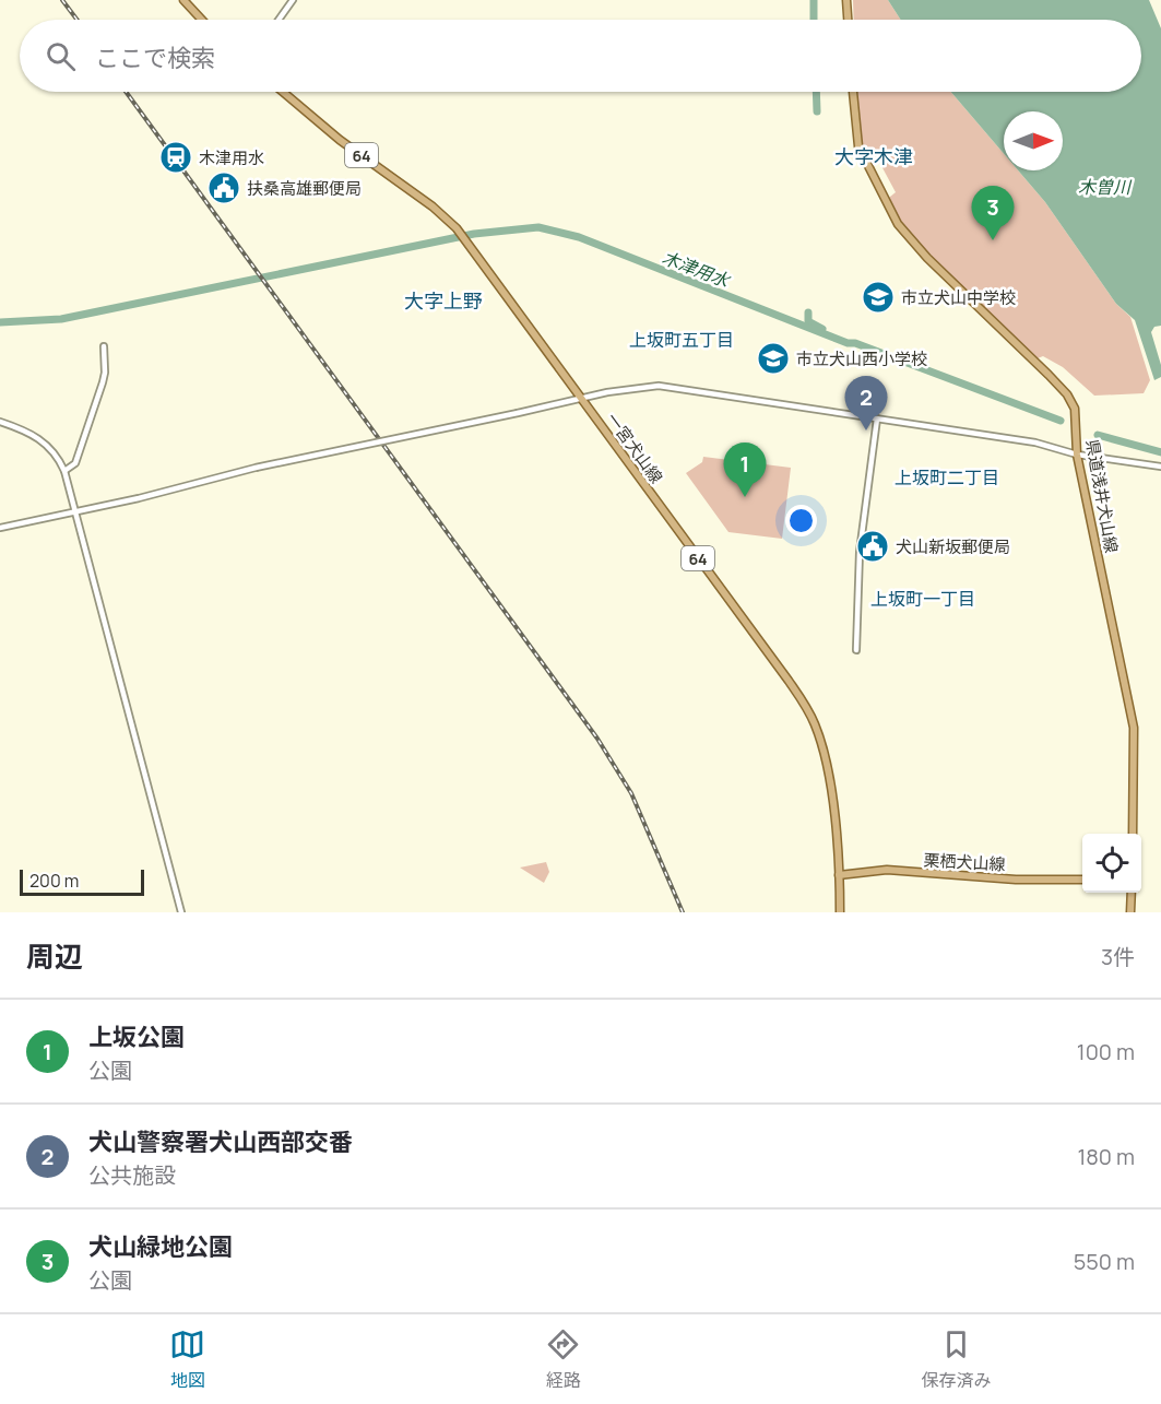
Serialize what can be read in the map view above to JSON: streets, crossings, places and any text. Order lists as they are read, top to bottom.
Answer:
{
  "streets": {
    "main road": [
      "64",
      "一宮犬山線",
      "県道浅井犬山線",
      "栗栖犬山線"
    ]
  },
  "crossings": [
    ["一宮犬山線", "栗栖犬山線"]
  ],
  "districts": [
    "大字木津",
    "大字上野",
    "上坂町五丁目",
    "上坂町二丁目",
    "上坂町一丁目"
  ],
  "water": ["木曽川", "木津用水"],
  "places": {
    "station": ["木津用水"],
    "public building": ["扶桑高雄郵便局", "犬山新坂郵便局"],
    "school or university": ["市立犬山中学校", "市立犬山西小学校"]
  },
  "scale_bar": "200 m",
  "north": "right",
  "page": {
    "search": "ここで検索",
    "pins": ["3", "2", "1"],
    "scale": "200 m",
    "heading": ["周辺", "3件"],
    "list": [
      {
        "mark": "1",
        "name": "上坂公園",
        "note": "公園",
        "value": "100 m"
      },
      {
        "mark": "2",
        "name": "犬山警察署犬山西部交番",
        "note": "公共施設",
        "value": "180 m"
      },
      {
        "mark": "3",
        "name": "犬山緑地公園",
        "note": "公園",
        "value": "550 m"
      }
    ],
    "nav": ["地図", "経路", "保存済み"]
  }
}
